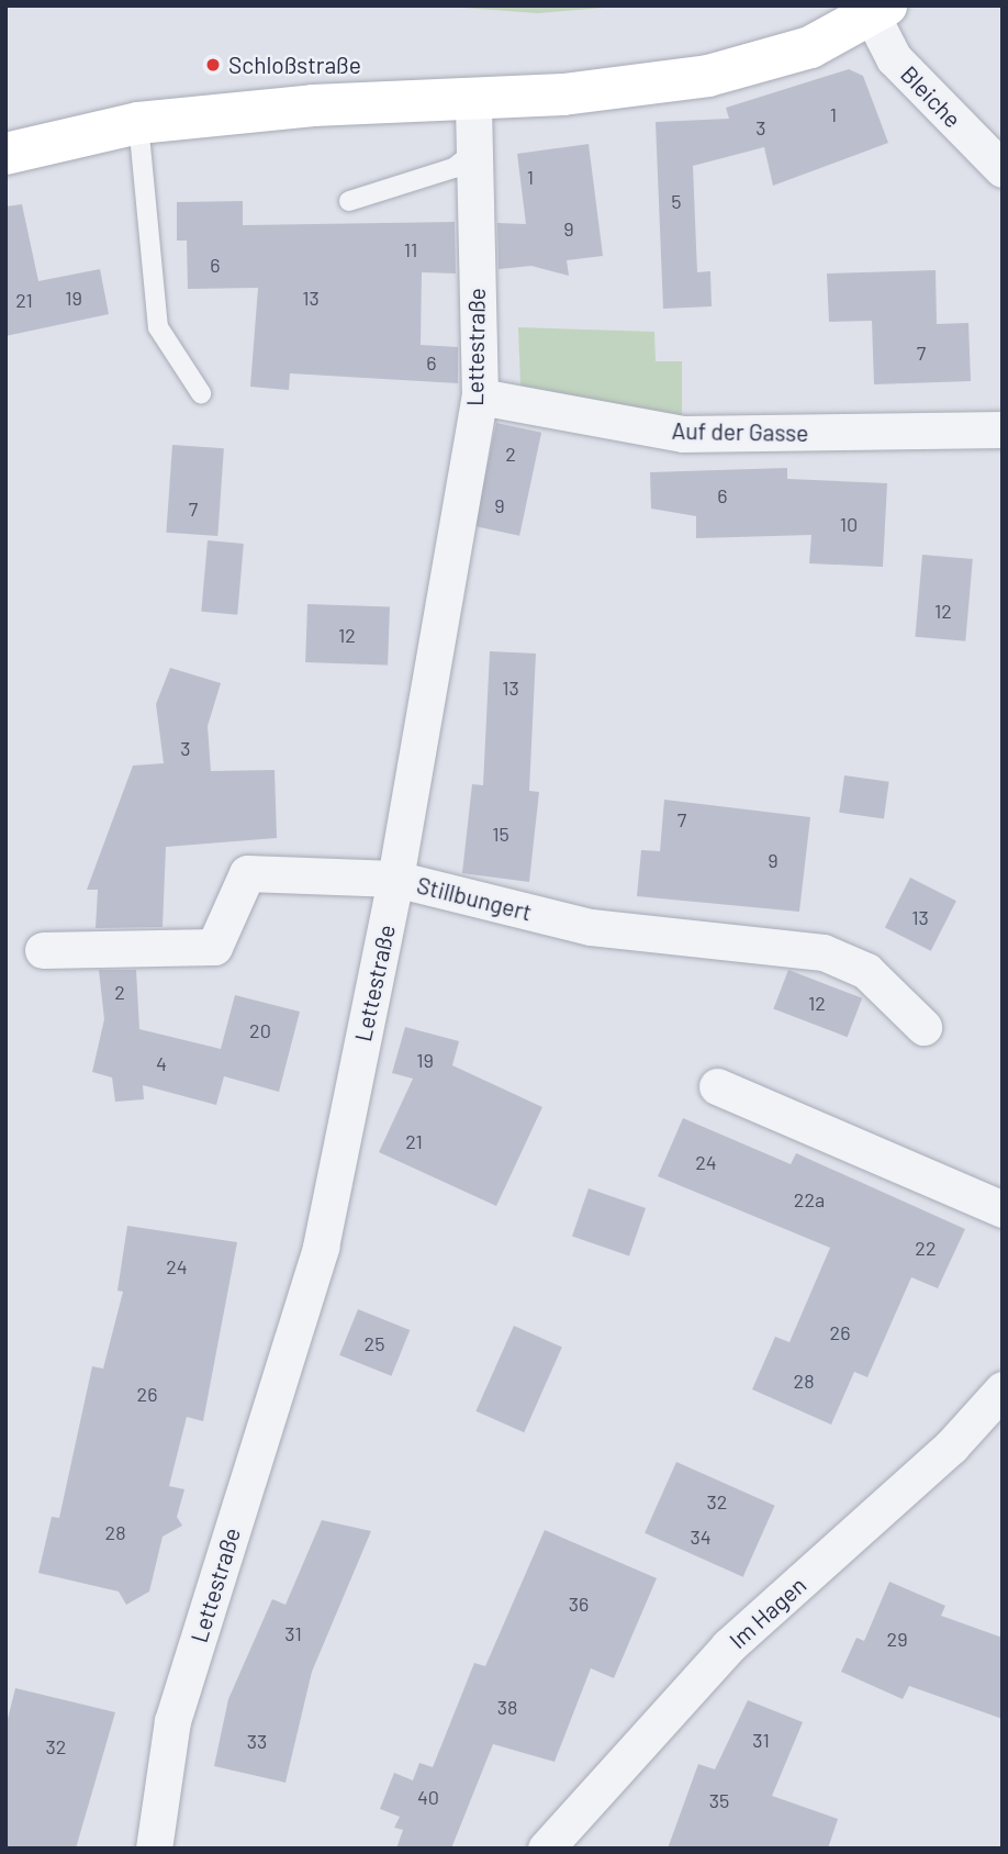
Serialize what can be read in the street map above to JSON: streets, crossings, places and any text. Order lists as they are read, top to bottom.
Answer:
{
  "streets": {
    "street": [
      "Bleiche",
      "Lettestraße",
      "Auf der Gasse",
      "Stillbungert",
      "Im Hagen"
    ]
  },
  "crossings": [
    ["Lettestraße", "Auf der Gasse"],
    ["Lettestraße", "Stillbungert"]
  ],
  "places": ["Schloßstraße"],
  "house_numbers": [
    "1",
    "3",
    "1",
    "5",
    "9",
    "11",
    "6",
    "19",
    "13",
    "21",
    "7",
    "6",
    "2",
    "6",
    "9",
    "7",
    "10",
    "12",
    "12",
    "13",
    "3",
    "7",
    "15",
    "9",
    "13",
    "2",
    "12",
    "20",
    "19",
    "4",
    "21",
    "24",
    "22a",
    "22",
    "24",
    "26",
    "25",
    "28",
    "26",
    "32",
    "28",
    "34",
    "36",
    "31",
    "29",
    "38",
    "31",
    "33",
    "32",
    "40",
    "35"
  ]
}
